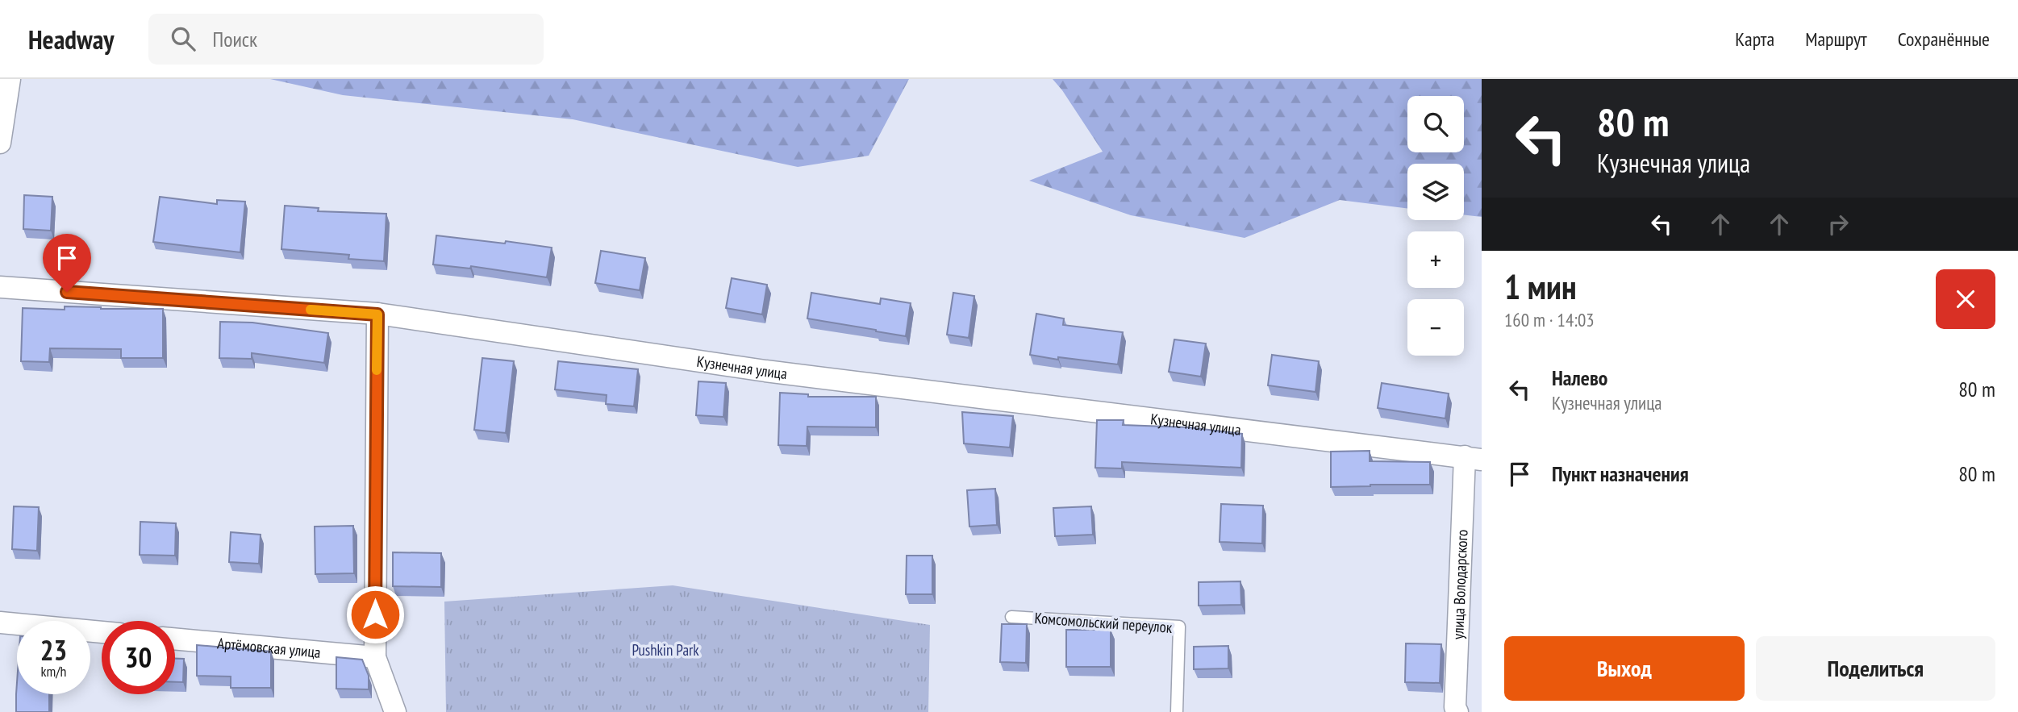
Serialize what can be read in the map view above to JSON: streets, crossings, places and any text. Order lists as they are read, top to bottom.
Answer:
{
  "streets": {
    "street": ["Кузнечная улица", "улица Володарского", "Артёмовская улица"],
    "lane": ["Комсомольский переулок"]
  },
  "crossings": [
    ["Кузнечная улица", "улица Володарского"]
  ],
  "parks": ["Pushkin Park"],
  "page": {
    "header": "Headway",
    "search": "Поиск",
    "nav": ["Карта", "Маршрут", "Сохранённые"],
    "turn": ["80 m", "Кузнечная улица"],
    "map_buttons": ["+", "−"],
    "heading": ["1 мин", "160 m · 14:03"],
    "list": [
      {
        "name": "Налево",
        "note": "Кузнечная улица",
        "value": "80 m"
      },
      {
        "name": "Пункт назначения",
        "value": "80 m"
      }
    ],
    "speed": "23 km/h",
    "limit": "30",
    "buttons": ["Выход", "Поделиться"]
  }
}
